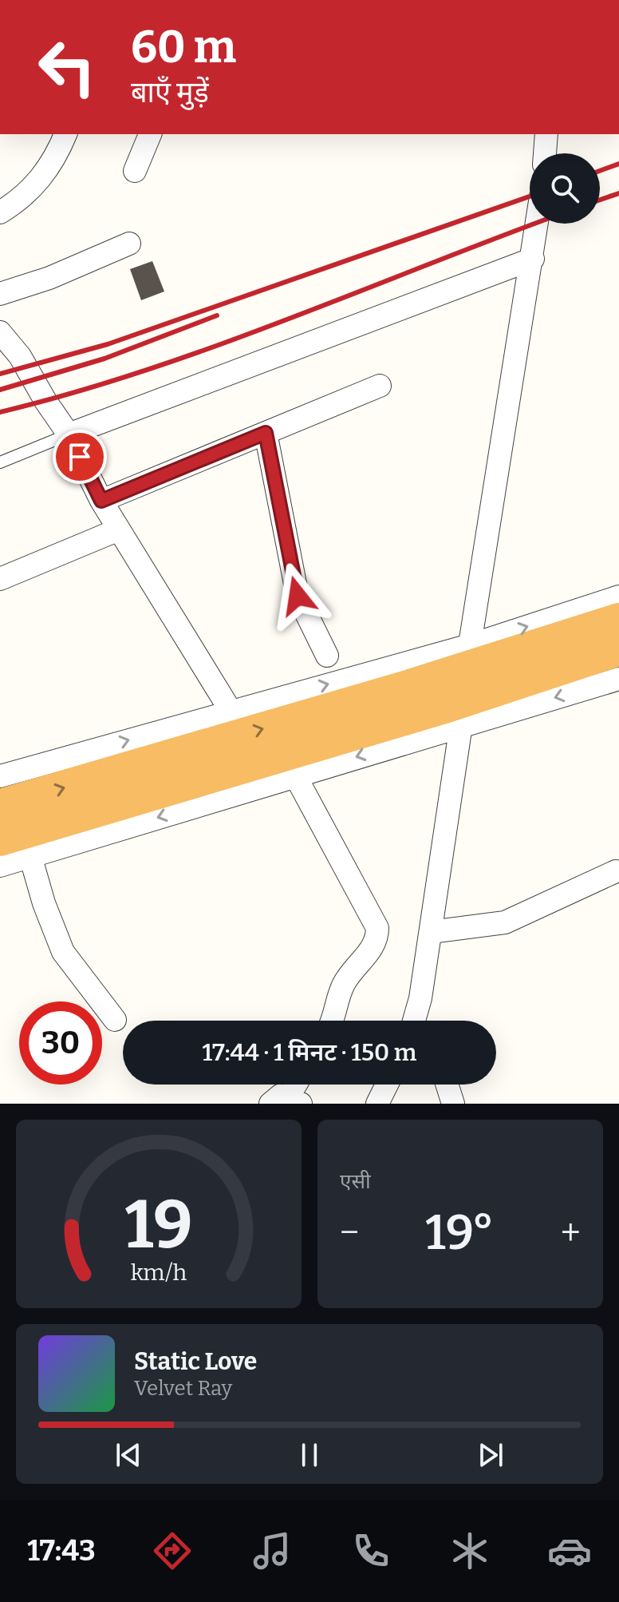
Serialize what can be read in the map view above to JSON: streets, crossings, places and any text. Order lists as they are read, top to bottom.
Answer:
{
  "page": {
    "turn": ["60 m", "बाएँ मुड़ें"],
    "limit": "30",
    "trip": "17:44 · 1 मिनट · 150 m",
    "tile": "एसी",
    "heat": ["−", "19°", "+"],
    "song": ["Static Love", "Velvet Ray"],
    "tabs": "17:43",
    "gauge": ["19", "km/h"]
  }
}
